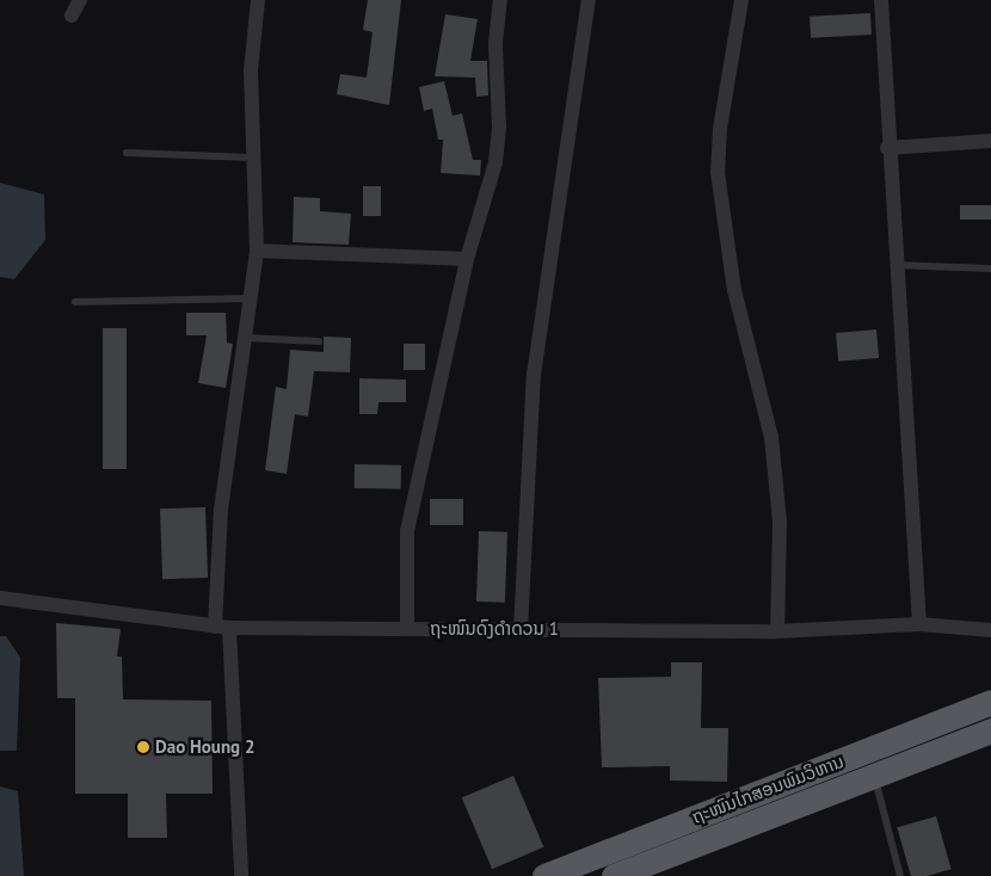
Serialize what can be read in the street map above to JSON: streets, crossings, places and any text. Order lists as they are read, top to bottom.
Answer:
{
  "streets": {
    "highway": ["ຖະໜົນໄກສອນພົມວິຫານ"],
    "street": ["ຖະໜົນດົງດຳດວນ 1"]
  },
  "places": ["Dao Houng 2"]
}
